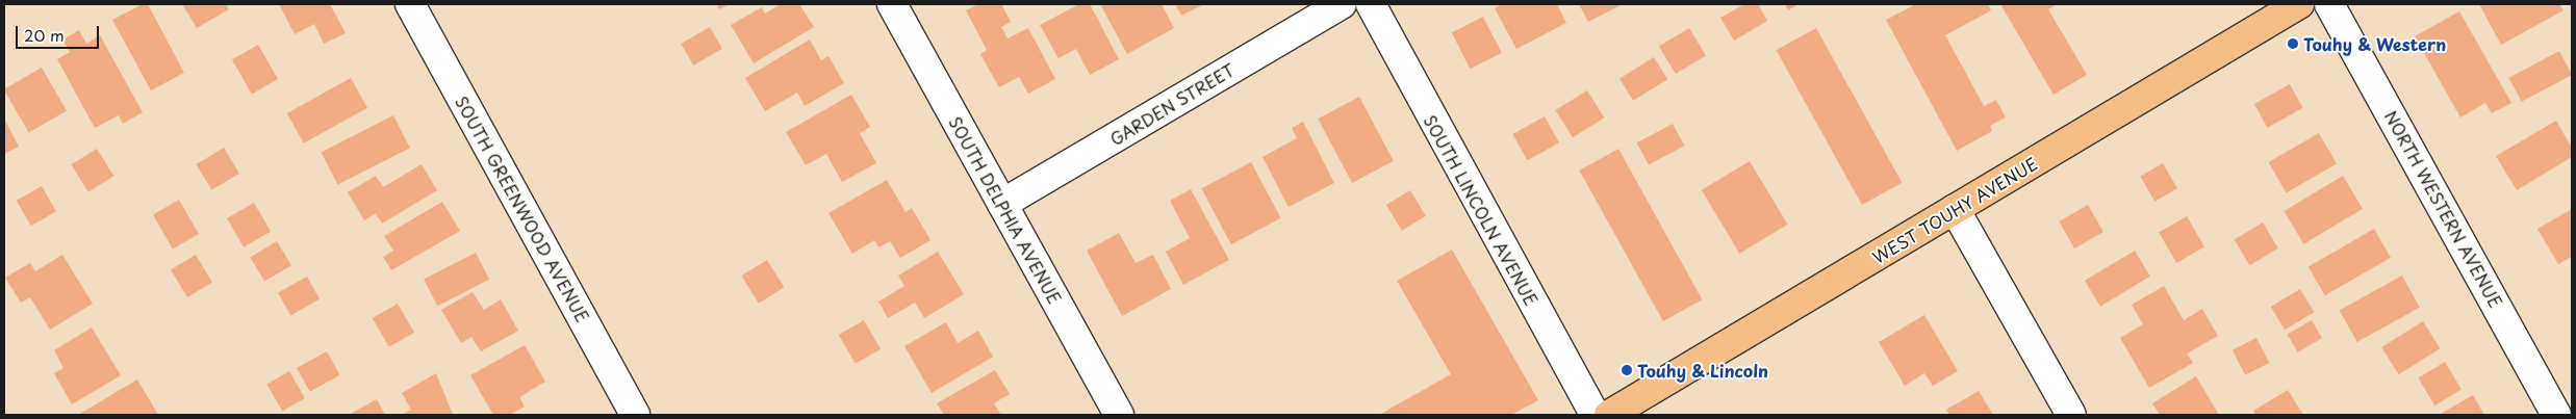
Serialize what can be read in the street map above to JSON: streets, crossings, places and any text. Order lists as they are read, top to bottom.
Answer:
{
  "streets": {
    "main road": ["WEST TOUHY AVENUE"],
    "street": [
      "GARDEN STREET",
      "SOUTH GREENWOOD AVENUE",
      "NORTH WESTERN AVENUE",
      "SOUTH DELPHIA AVENUE",
      "SOUTH LINCOLN AVENUE"
    ]
  },
  "crossings": [
    ["GARDEN STREET", "SOUTH DELPHIA AVENUE"]
  ],
  "places": ["Touhy & Western", "Touhy & Lincoln"],
  "scale_bar": "20 m"
}
